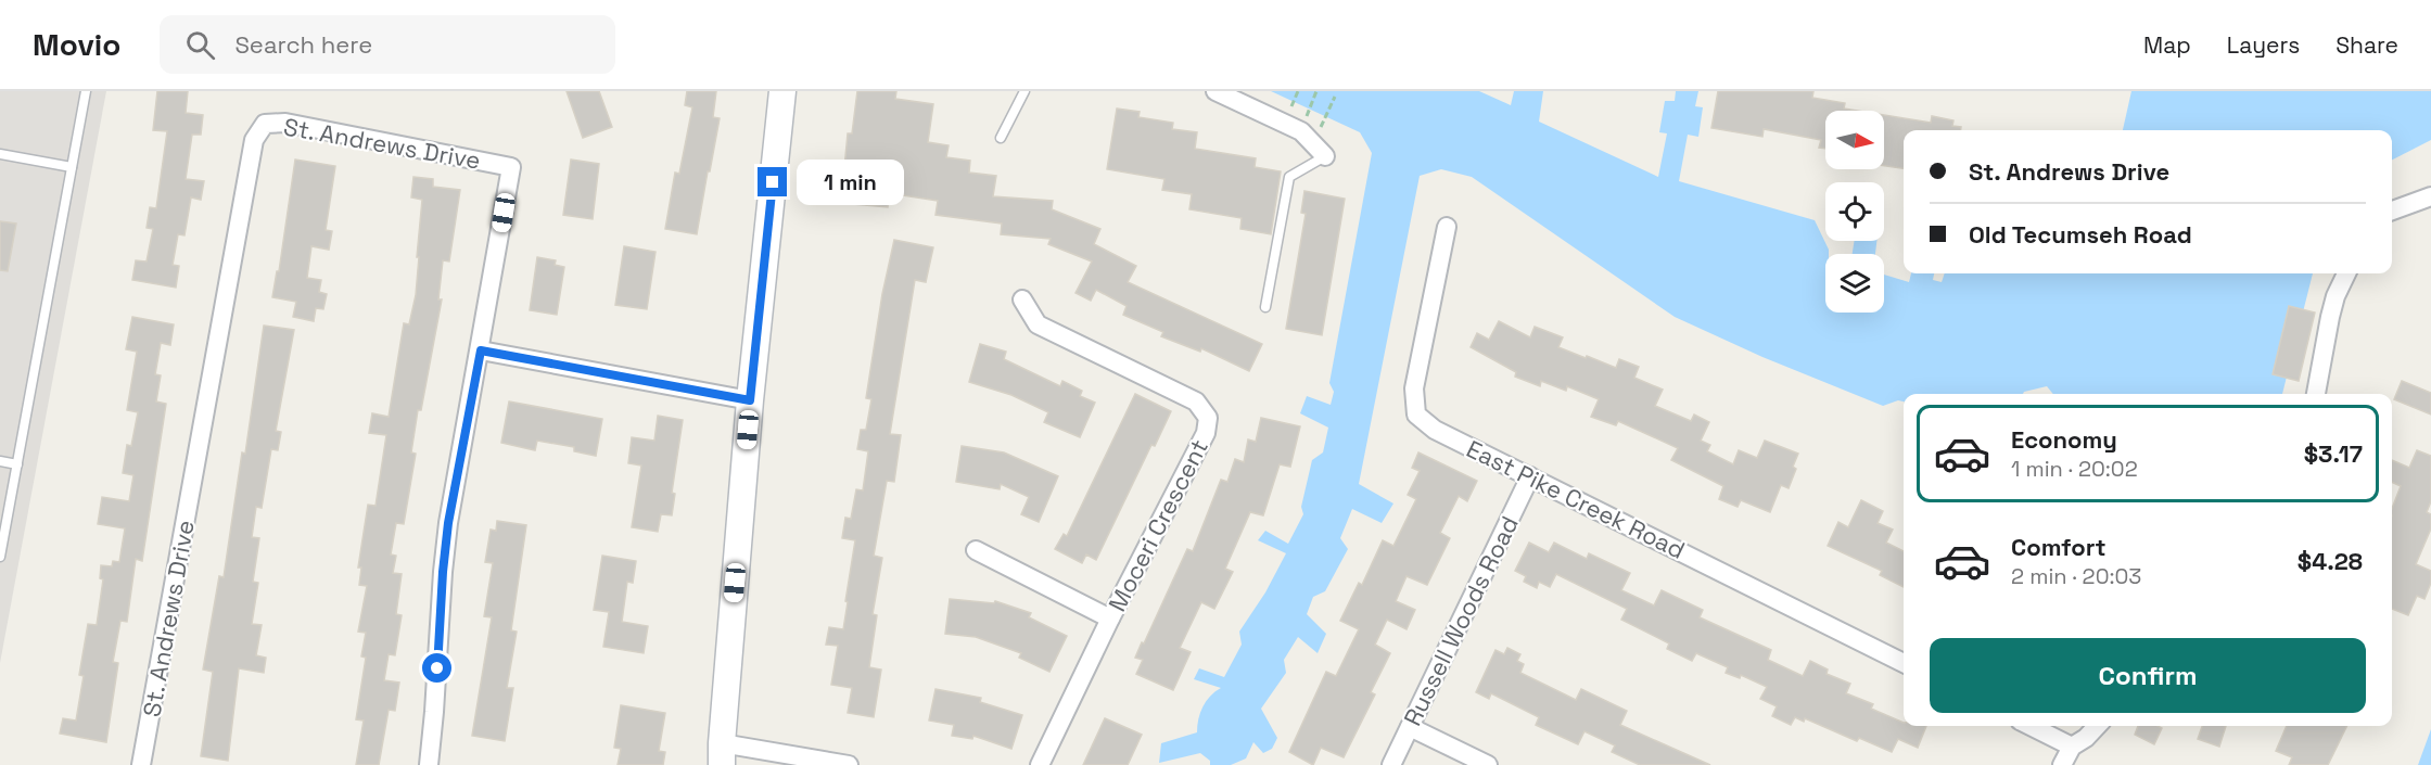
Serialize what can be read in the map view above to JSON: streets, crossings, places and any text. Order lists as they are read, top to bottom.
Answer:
{
  "streets": {
    "street": [
      "St. Andrews Drive",
      "East Pike Creek Road",
      "Moceri Crescent",
      "Russell Woods Road"
    ]
  },
  "crossings": [
    ["East Pike Creek Road", "Russell Woods Road"]
  ],
  "north": "right",
  "page": {
    "header": "Movio",
    "search": "Search here",
    "nav": ["Map", "Layers", "Share"],
    "banner": ["St. Andrews Drive", "Old Tecumseh Road"],
    "bubble": "1 min",
    "list": [
      {
        "name": "Economy",
        "note": "1 min · 20:02",
        "value": "$3.17"
      },
      {
        "name": "Comfort",
        "note": "2 min · 20:03",
        "value": "$4.28"
      }
    ],
    "buttons": "Confirm"
  }
}
